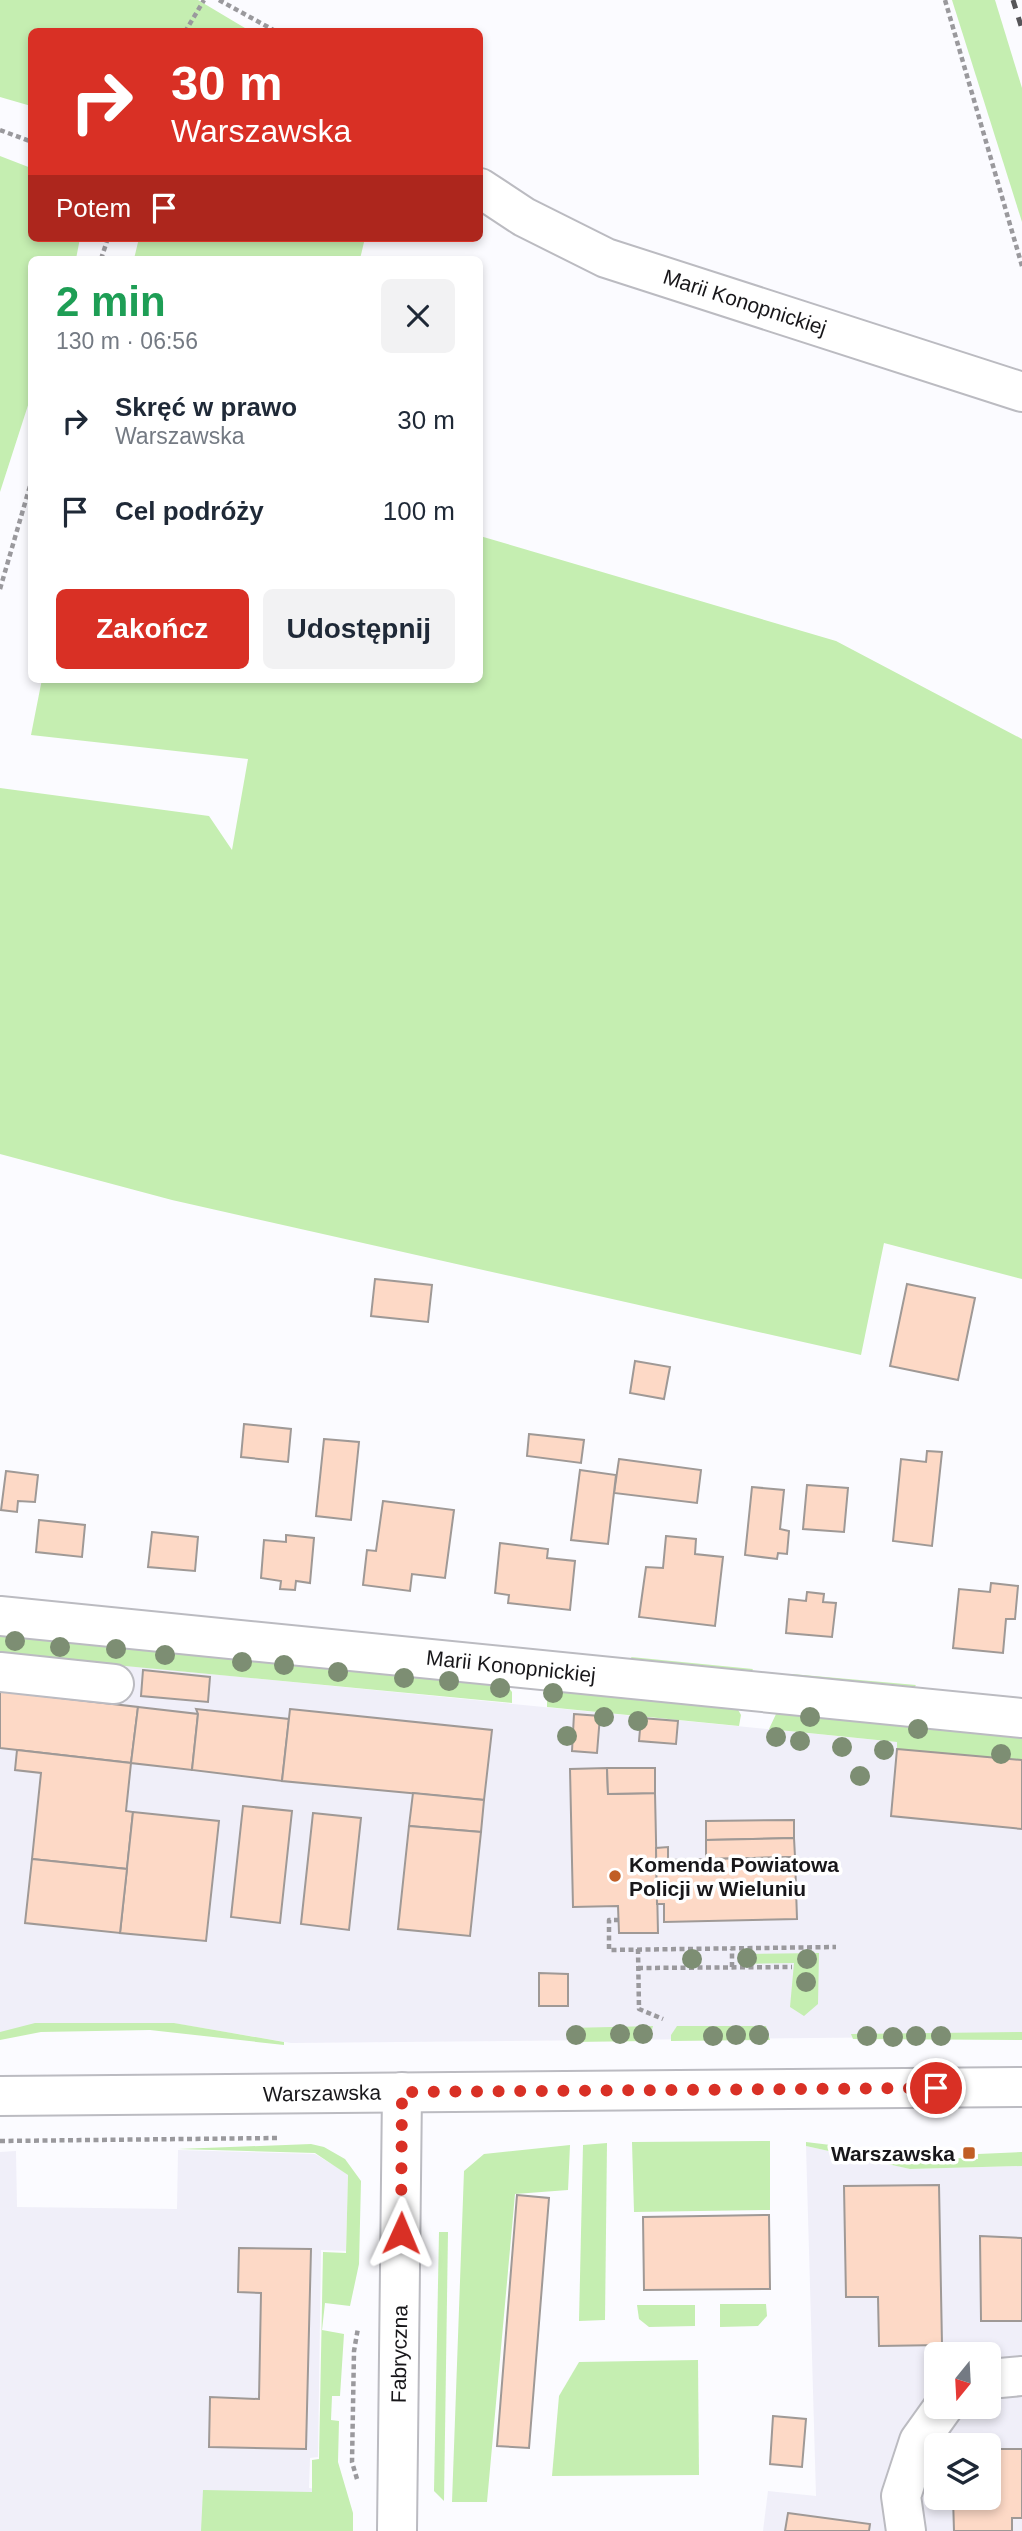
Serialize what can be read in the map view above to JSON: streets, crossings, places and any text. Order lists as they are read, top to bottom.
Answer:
{
  "streets": {
    "street": ["Marii Konopnickiej", "Warszawska", "Fabryczna"]
  },
  "crossings": [
    ["Warszawska", "Fabryczna"]
  ],
  "places": {
    "other": ["Komenda Powiatowa Policji w Wieluniu"],
    "transit": ["Warszawska"]
  },
  "north": "bottom",
  "page": {
    "turn": ["30 m", "Warszawska"],
    "then": "Potem",
    "heading": ["2 min", "130 m · 06:56"],
    "list": [
      {
        "name": "Skręć w prawo",
        "note": "Warszawska",
        "value": "30 m"
      },
      {
        "name": "Cel podróży",
        "value": "100 m"
      }
    ],
    "buttons": ["Zakończ", "Udostępnij"]
  }
}
